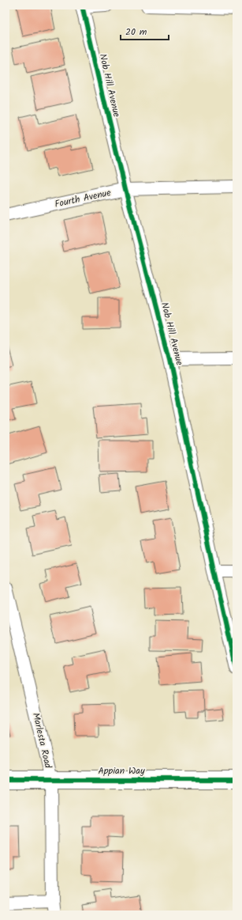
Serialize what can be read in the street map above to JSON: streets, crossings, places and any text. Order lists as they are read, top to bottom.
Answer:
{
  "streets": {
    "main road": ["Appian Way"],
    "street": ["Nob Hill Avenue", "Fourth Avenue", "Marlesta Road"]
  },
  "crossings": [
    ["Nob Hill Avenue", "Fourth Avenue"],
    ["Marlesta Road", "Appian Way"]
  ],
  "scale_bar": "20 m"
}
